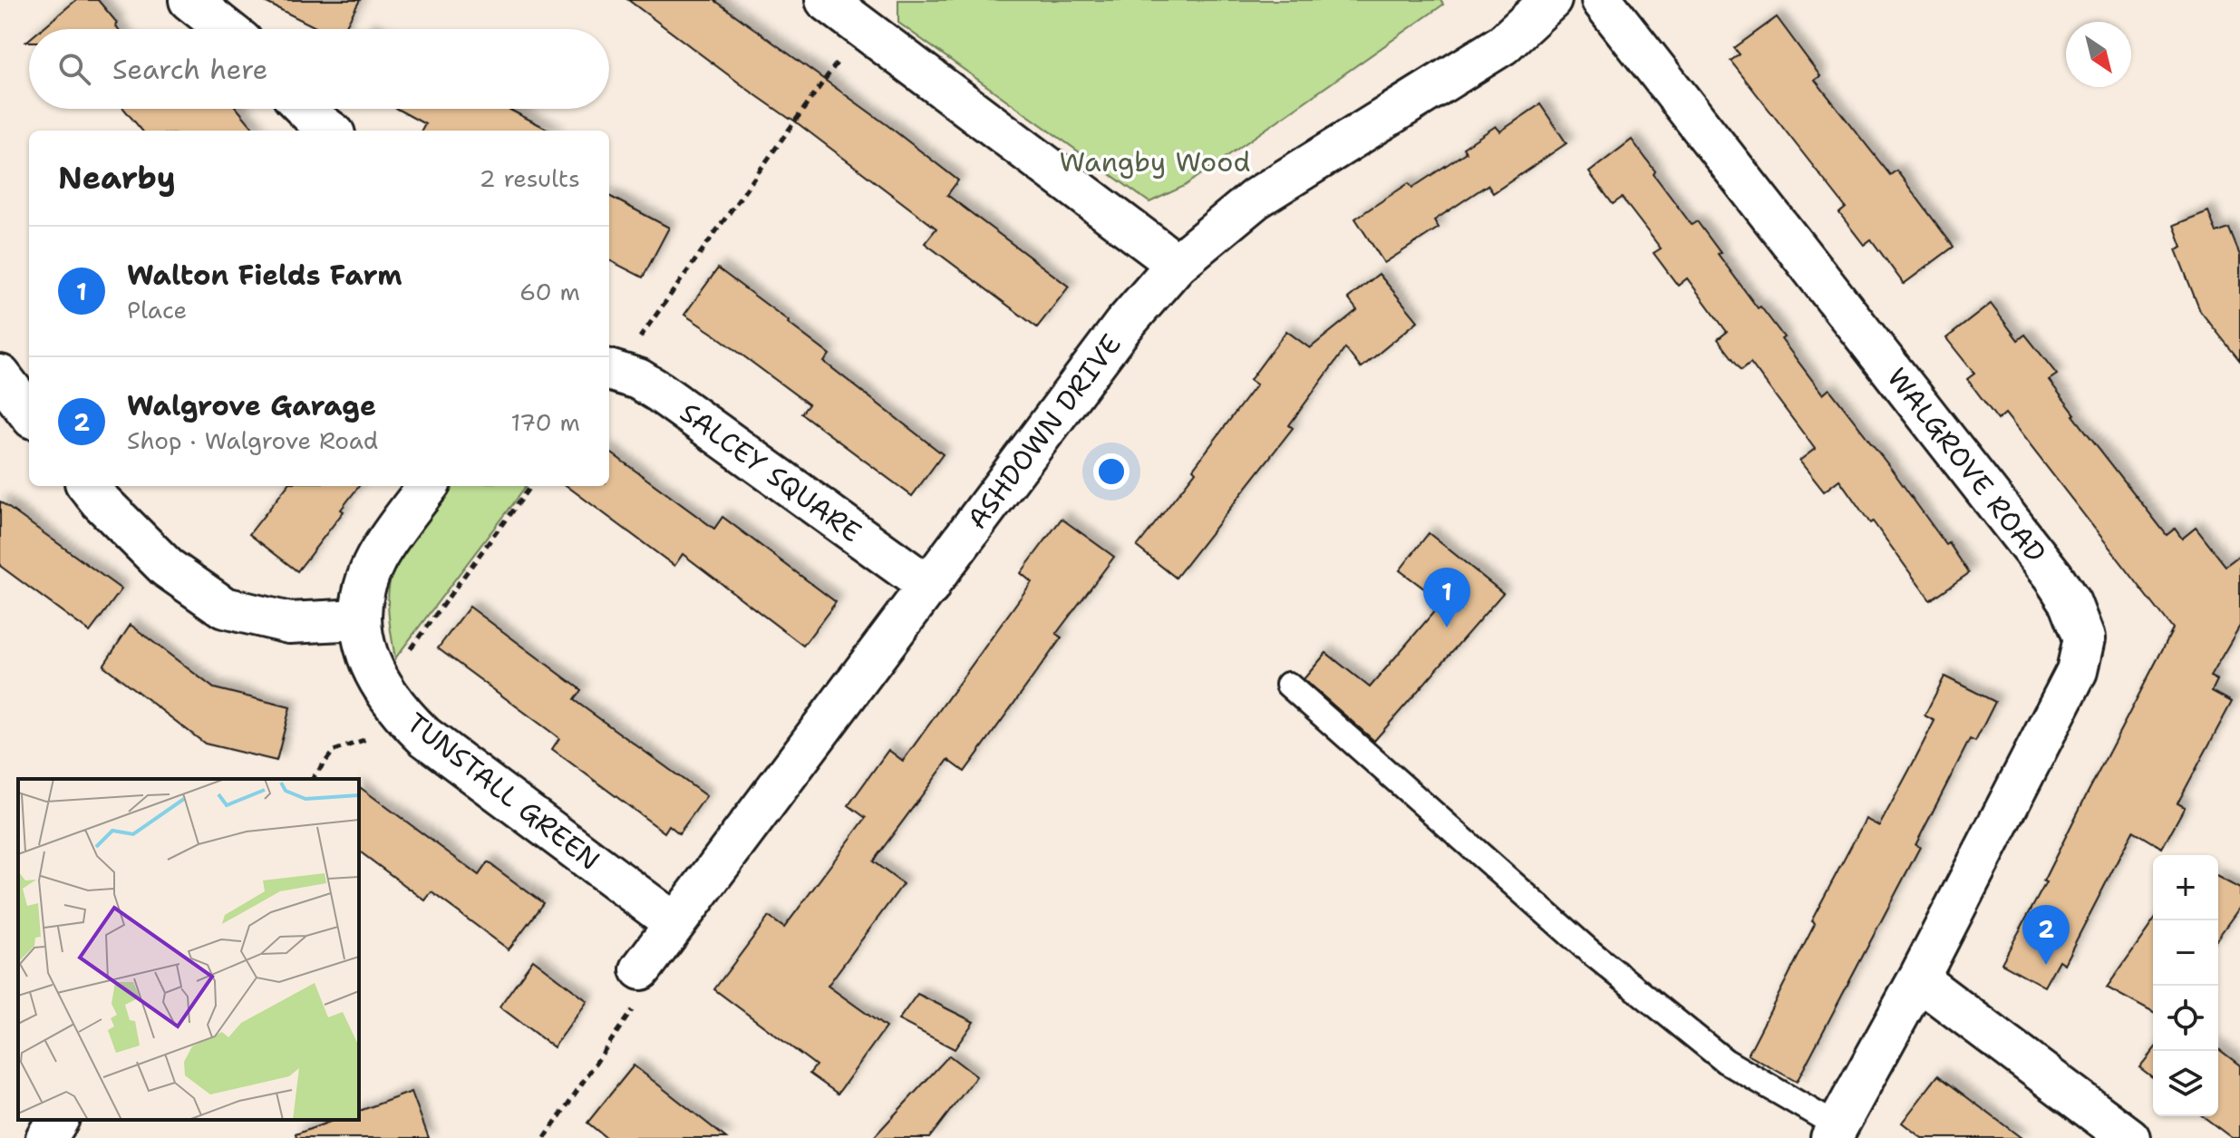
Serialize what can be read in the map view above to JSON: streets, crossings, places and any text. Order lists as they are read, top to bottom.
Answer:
{
  "streets": {
    "street": [
      "ASHDOWN DRIVE",
      "WALGROVE ROAD",
      "SALCEY SQUARE",
      "TUNSTALL GREEN"
    ]
  },
  "crossings": [
    ["ASHDOWN DRIVE", "SALCEY SQUARE"],
    ["ASHDOWN DRIVE", "TUNSTALL GREEN"]
  ],
  "parks": ["Wangby Wood"],
  "north": "bottom right",
  "page": {
    "search": "Search here",
    "heading": ["Nearby", "2 results"],
    "list": [
      {
        "mark": "1",
        "name": "Walton Fields Farm",
        "note": "Place",
        "value": "60 m"
      },
      {
        "mark": "2",
        "name": "Walgrove Garage",
        "note": "Shop · Walgrove Road",
        "value": "170 m"
      }
    ],
    "pins": ["1", "2"],
    "map_buttons": ["+", "−"]
  }
}
